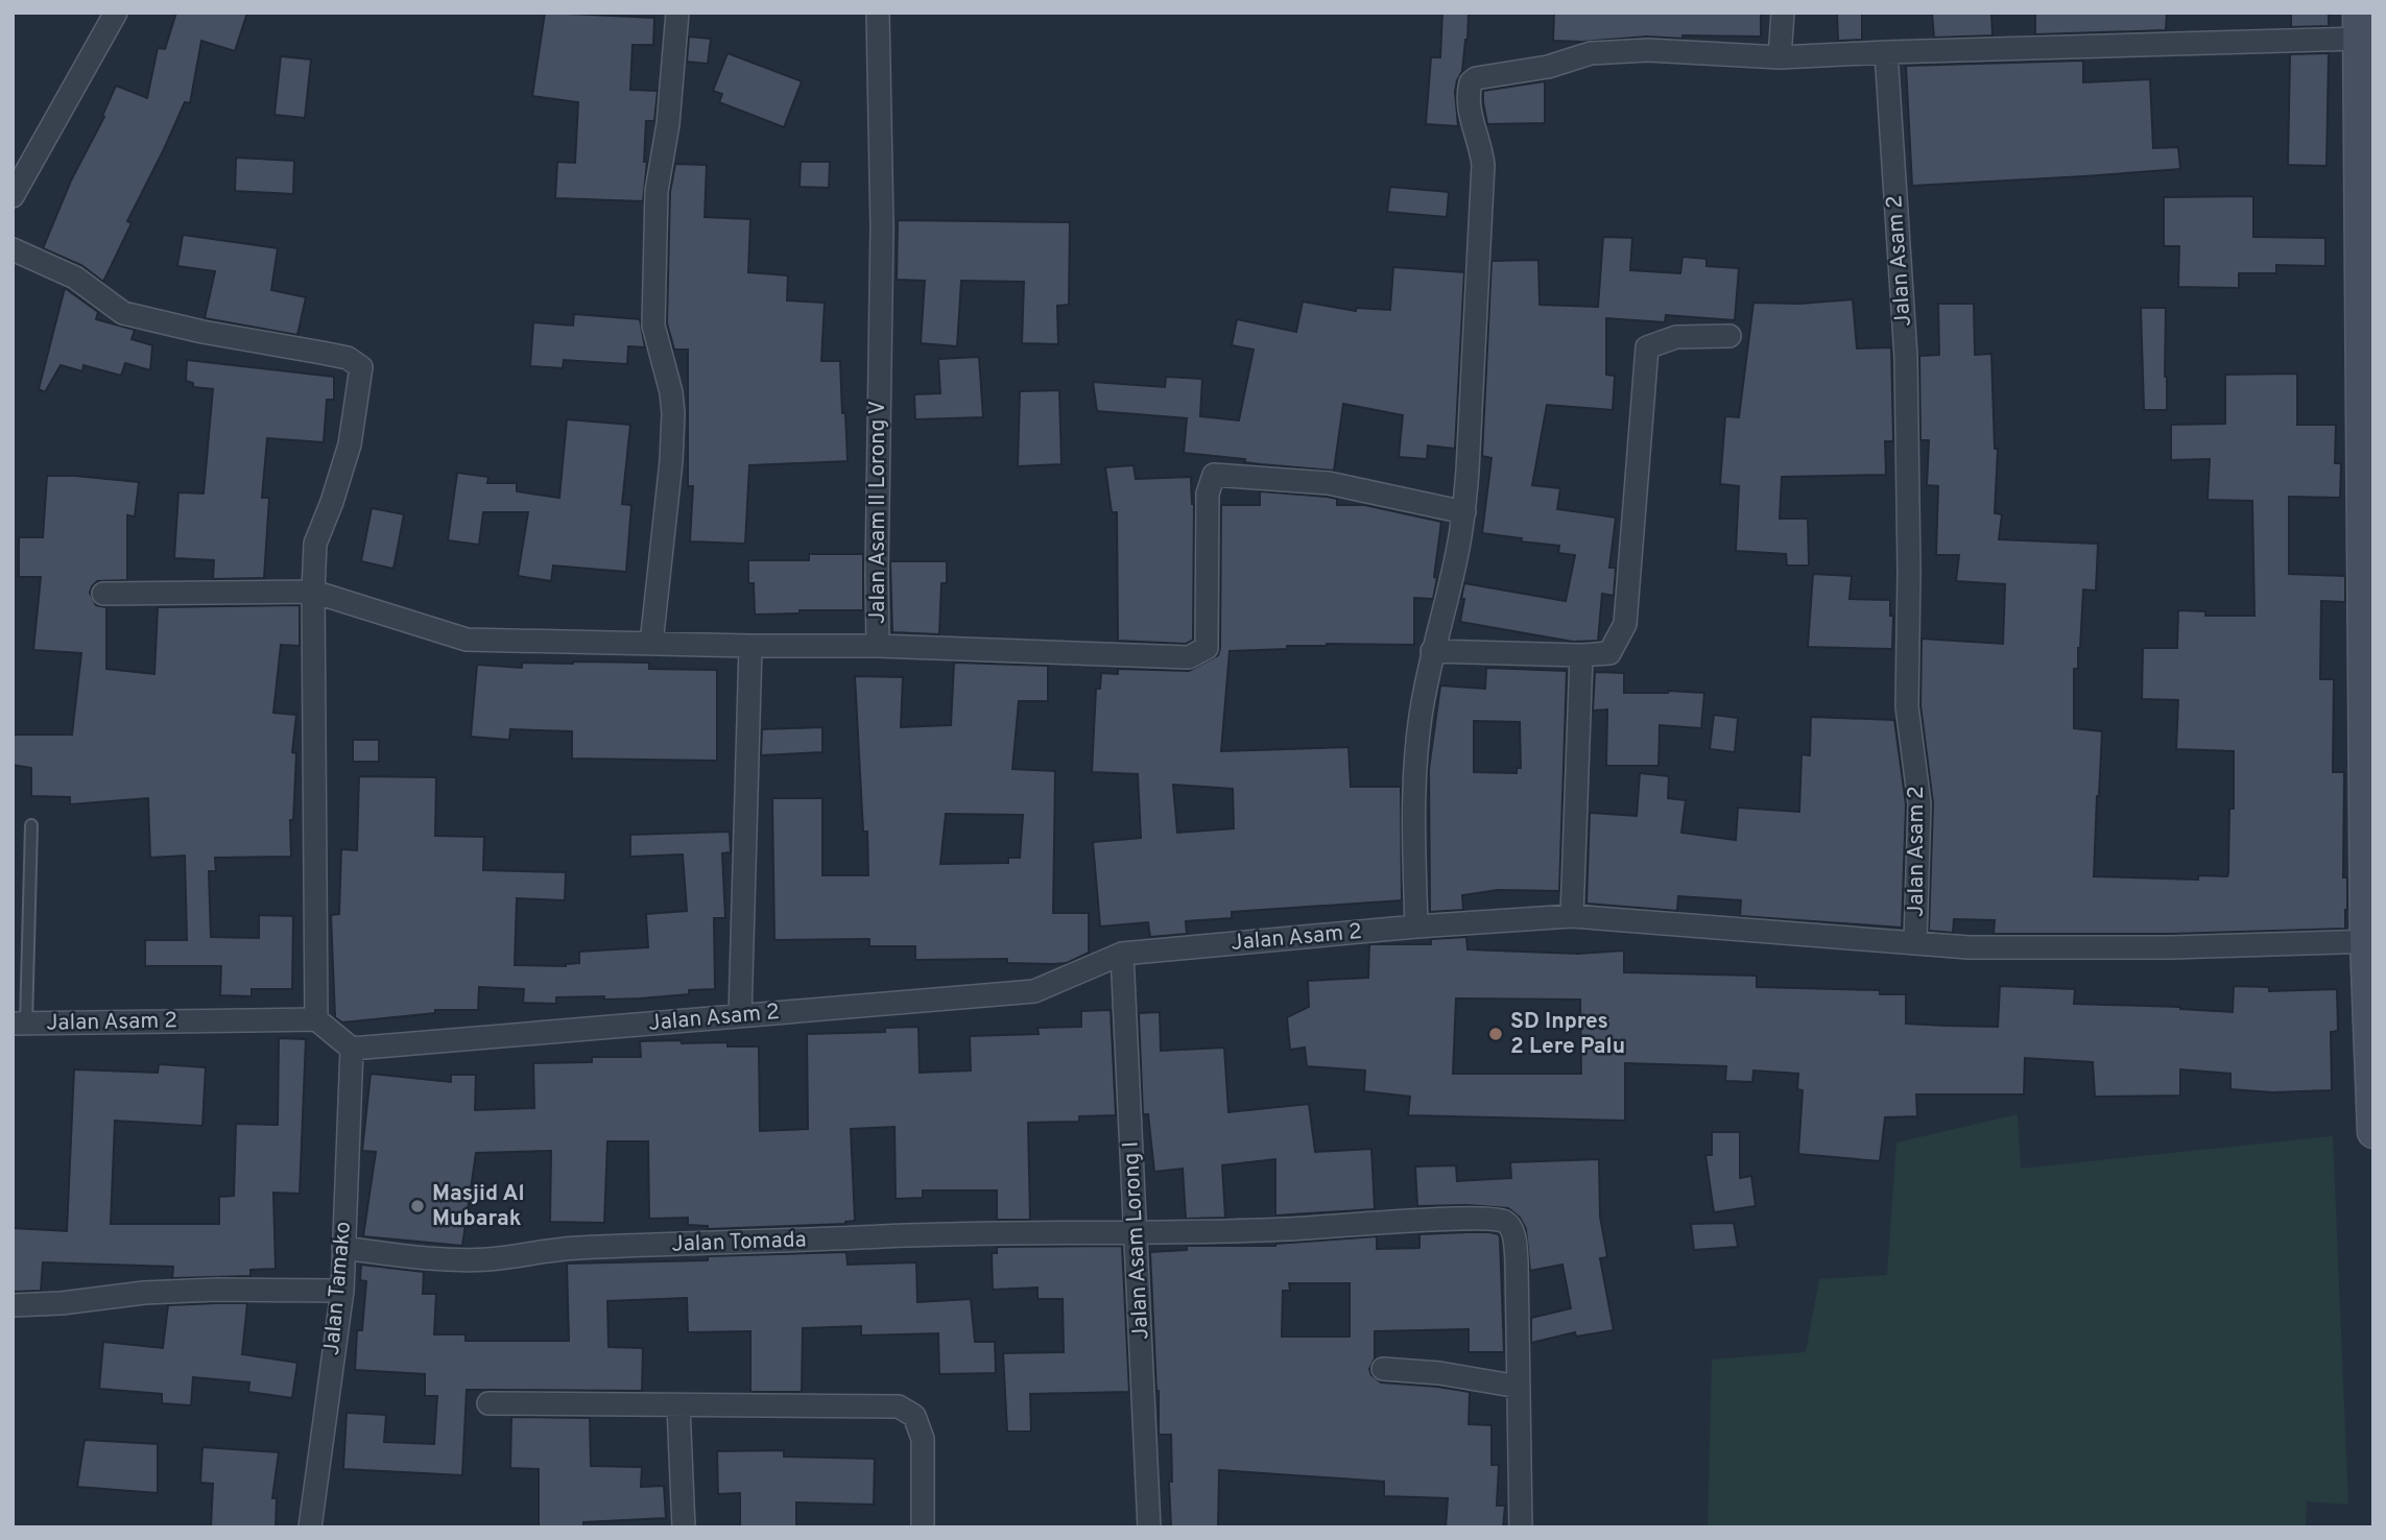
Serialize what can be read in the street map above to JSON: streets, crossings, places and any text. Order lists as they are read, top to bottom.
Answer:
{
  "streets": {
    "street": [
      "Jalan Asam 2",
      "Jalan Asam II Lorong V",
      "Jalan Asam Lorong I",
      "Jalan Tomada",
      "Jalan Tamako"
    ]
  },
  "crossings": [
    ["Jalan Asam 2", "Jalan Asam Lorong I"],
    ["Jalan Asam 2", "Jalan Tamako"],
    ["Jalan Asam Lorong I", "Jalan Tomada"],
    ["Jalan Tomada", "Jalan Tamako"]
  ],
  "places": ["SD Inpres 2 Lere Palu", "Masjid Al Mubarak"]
}
